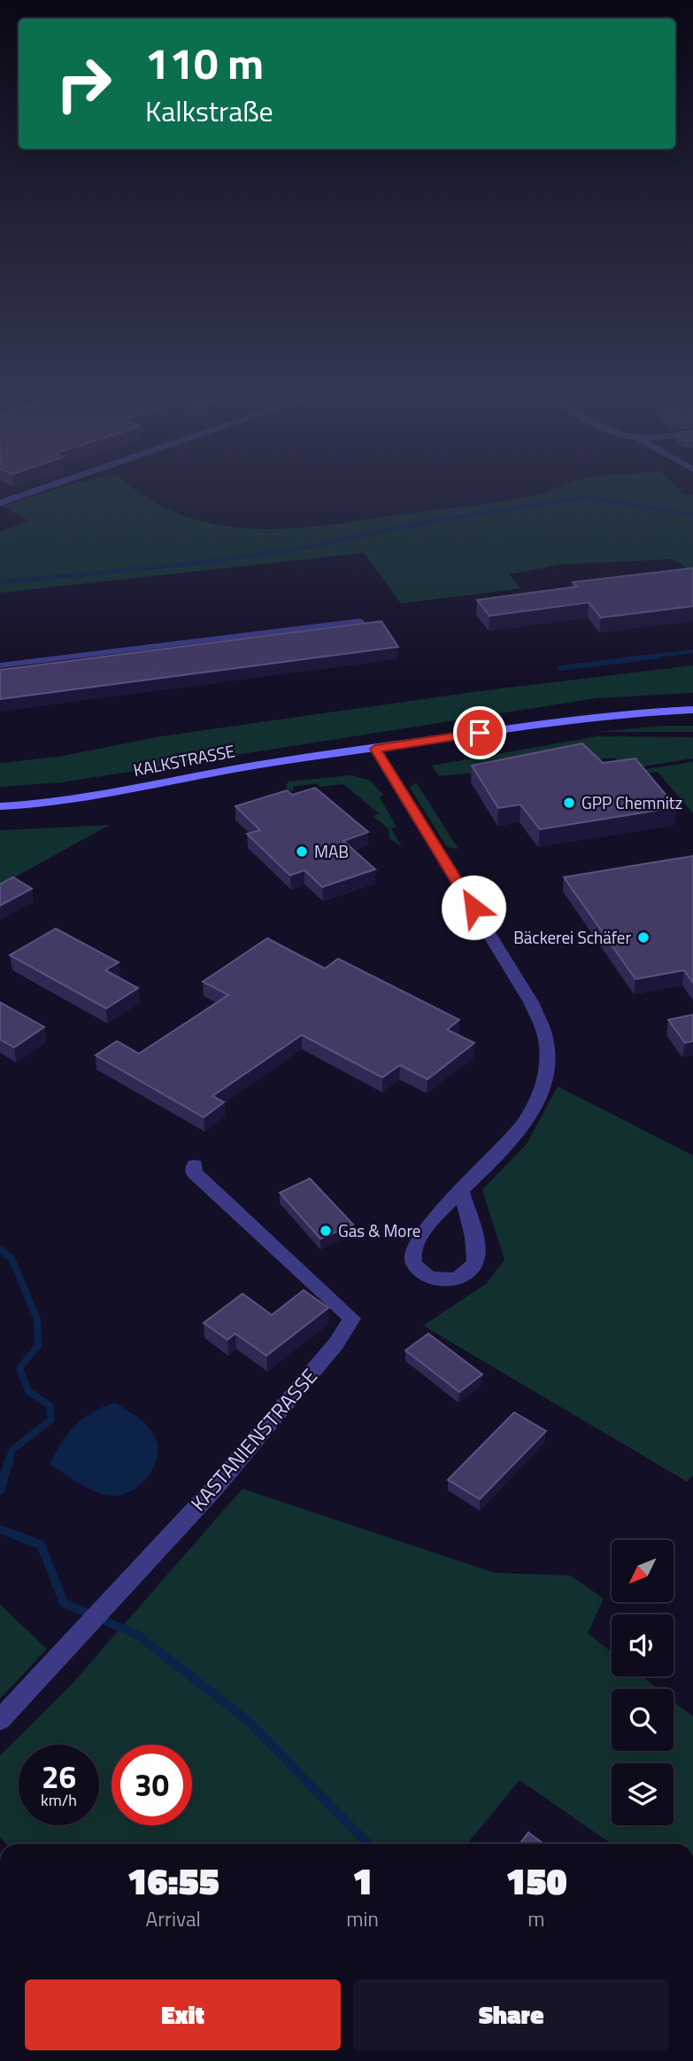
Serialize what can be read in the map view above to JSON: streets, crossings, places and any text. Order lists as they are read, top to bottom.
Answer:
{
  "streets": {
    "main road": ["KALKSTRASSE"],
    "street": ["KASTANIENSTRASSE"]
  },
  "places": [
    "GPP Chemnitz",
    "MAB",
    "Bäckerei Schäfer",
    "Gas & More"
  ],
  "north": "bottom left",
  "page": {
    "turn": ["110 m", "Kalkstraße"],
    "speed": "26 km/h",
    "limit": "30",
    "eta": [
      "16:55",
      "Arrival",
      "1",
      "min",
      "150",
      "m"
    ],
    "buttons": ["Exit", "Share"]
  }
}
